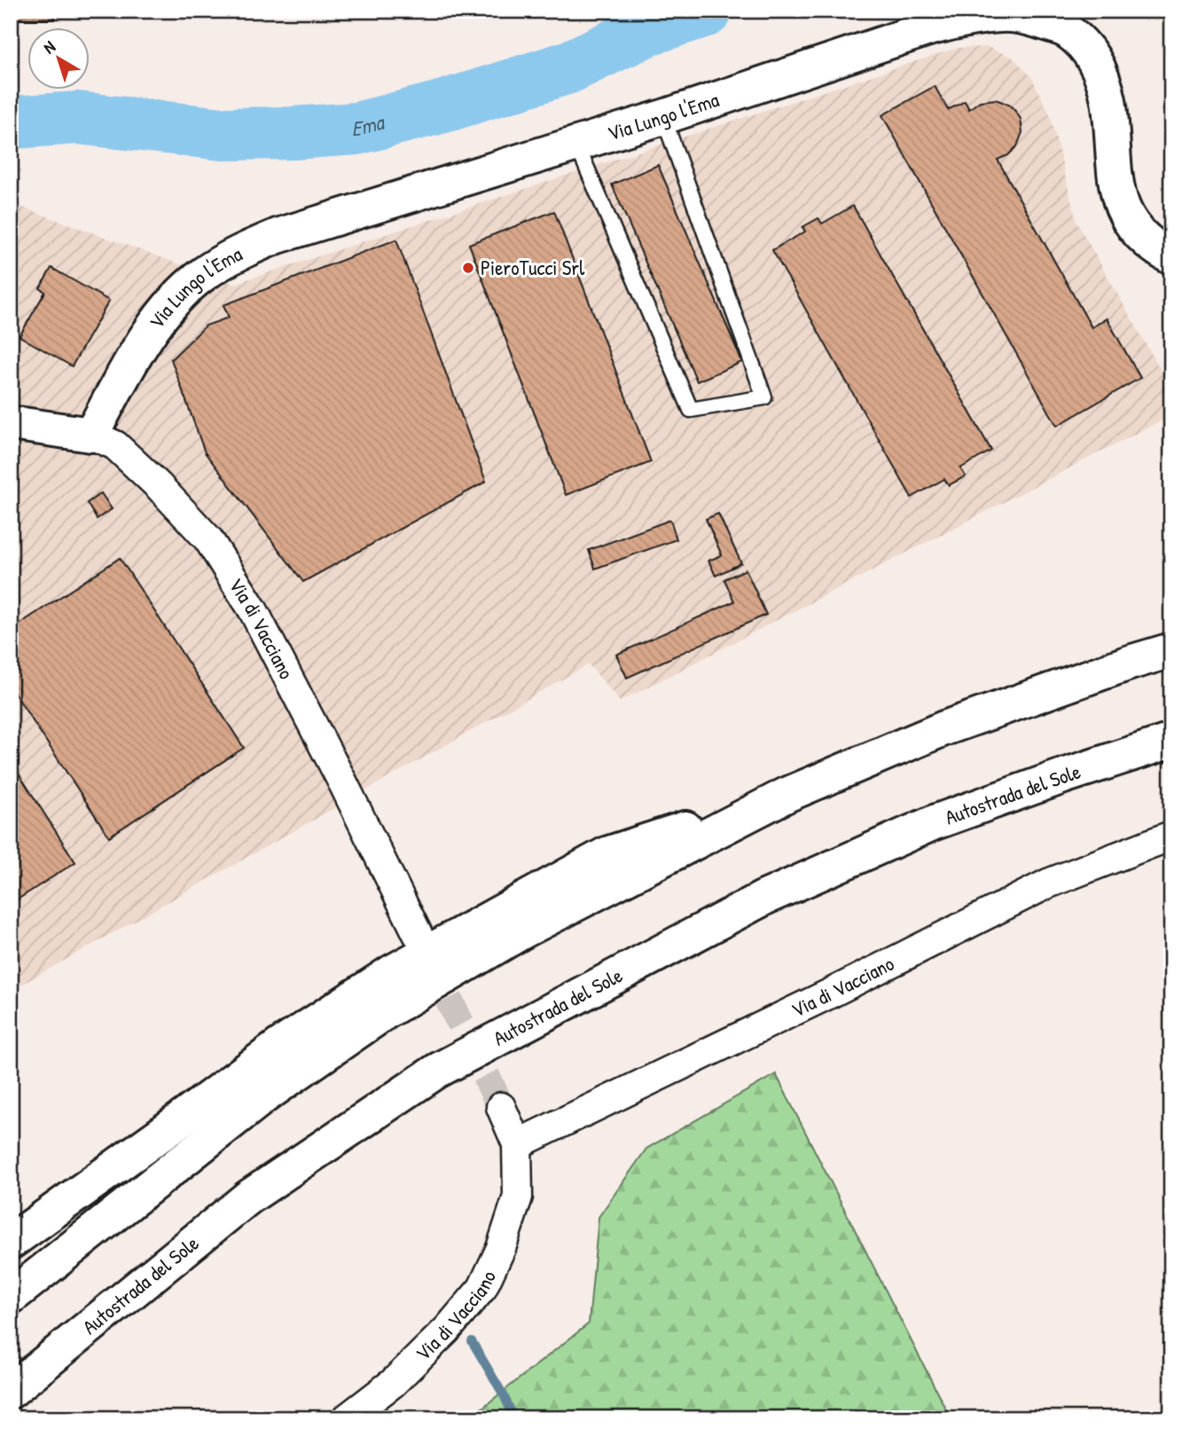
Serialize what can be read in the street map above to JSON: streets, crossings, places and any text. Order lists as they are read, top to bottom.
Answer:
{
  "streets": {
    "main road": ["Via Lungo l'Ema", "Via di Vacciano", "Autostrada del Sole"]
  },
  "crossings": [
    ["Via Lungo l'Ema", "Via di Vacciano"]
  ],
  "water": ["Ema"],
  "places": ["PieroTucci Srl"],
  "north": "top left"
}
